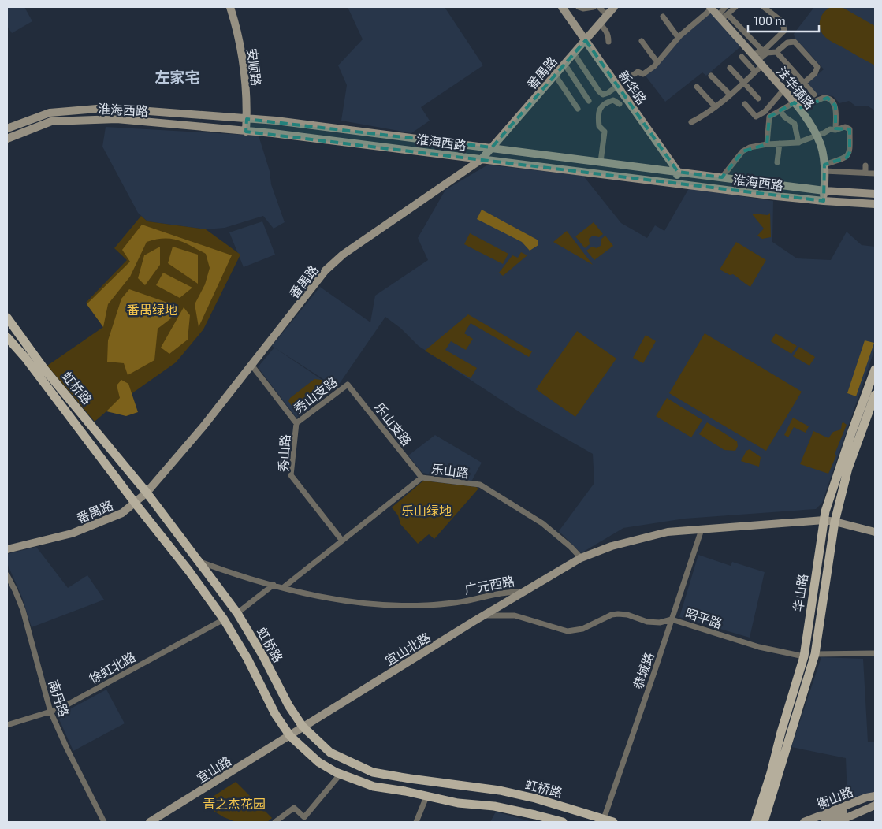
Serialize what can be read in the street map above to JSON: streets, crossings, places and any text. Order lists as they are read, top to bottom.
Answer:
{
  "streets": {
    "main road": [
      "安顺路",
      "番禺路",
      "新华路",
      "法华镇路",
      "淮海西路",
      "虹桥路",
      "广元西路",
      "华山路",
      "宜山北路",
      "宜山路",
      "衡山路"
    ],
    "street": [
      "秀山支路",
      "乐山支路",
      "秀山路",
      "乐山路",
      "昭平路",
      "徐虹北路",
      "恭城路",
      "南丹路"
    ]
  },
  "crossings": [
    ["安顺路", "淮海西路"],
    ["番禺路", "新华路"],
    ["番禺路", "淮海西路"],
    ["番禺路", "虹桥路"],
    ["番禺路", "秀山路"],
    ["新华路", "淮海西路"],
    ["法华镇路", "淮海西路"],
    ["虹桥路", "广元西路"],
    ["虹桥路", "宜山北路"],
    ["虹桥路", "徐虹北路"],
    ["虹桥路", "恭城路"],
    ["虹桥路", "宜山路"],
    ["秀山支路", "乐山支路"],
    ["秀山支路", "秀山路"],
    ["乐山支路", "乐山路"],
    ["秀山路", "乐山路"],
    ["乐山路", "广元西路"],
    ["广元西路", "华山路"],
    ["广元西路", "宜山北路"],
    ["广元西路", "恭城路"],
    ["华山路", "昭平路"],
    ["昭平路", "宜山北路"],
    ["昭平路", "恭城路"],
    ["宜山北路", "宜山路"],
    ["徐虹北路", "南丹路"]
  ],
  "districts": ["左家宅"],
  "parks": ["番禺绿地", "乐山绿地", "青之杰花园"],
  "scale_bar": "100 m"
}
